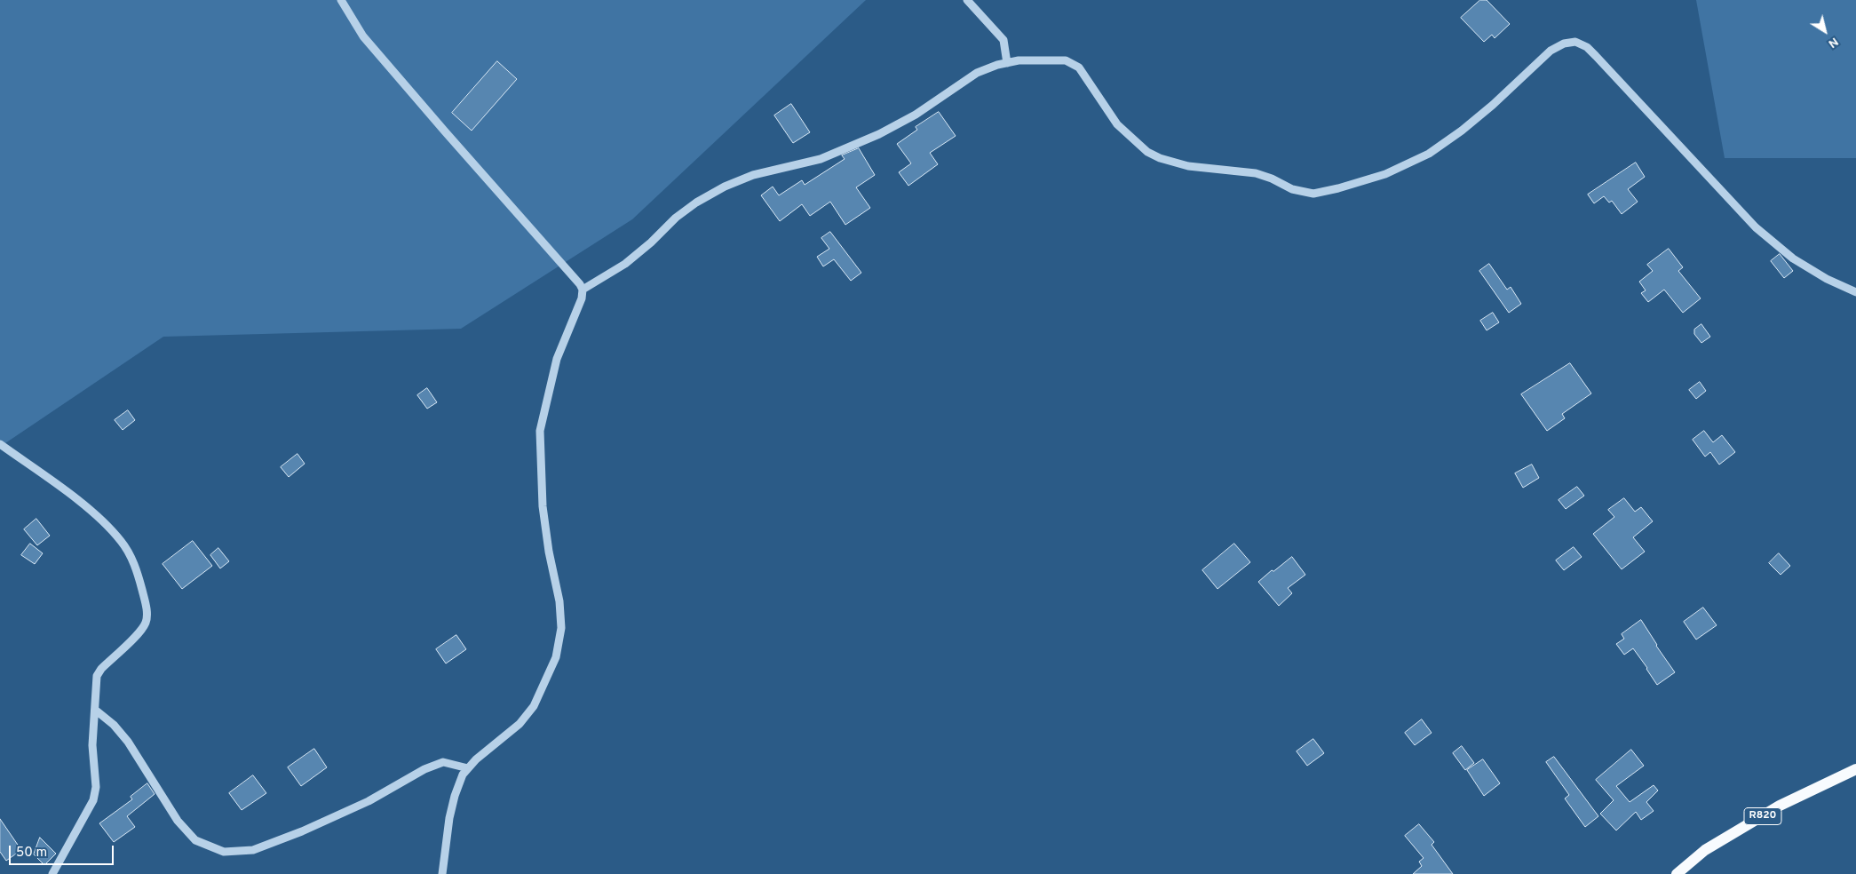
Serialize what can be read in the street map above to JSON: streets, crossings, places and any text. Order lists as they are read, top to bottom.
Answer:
{
  "streets": {
    "main road": ["R820"]
  },
  "scale_bar": "50 m",
  "north": "bottom right"
}
